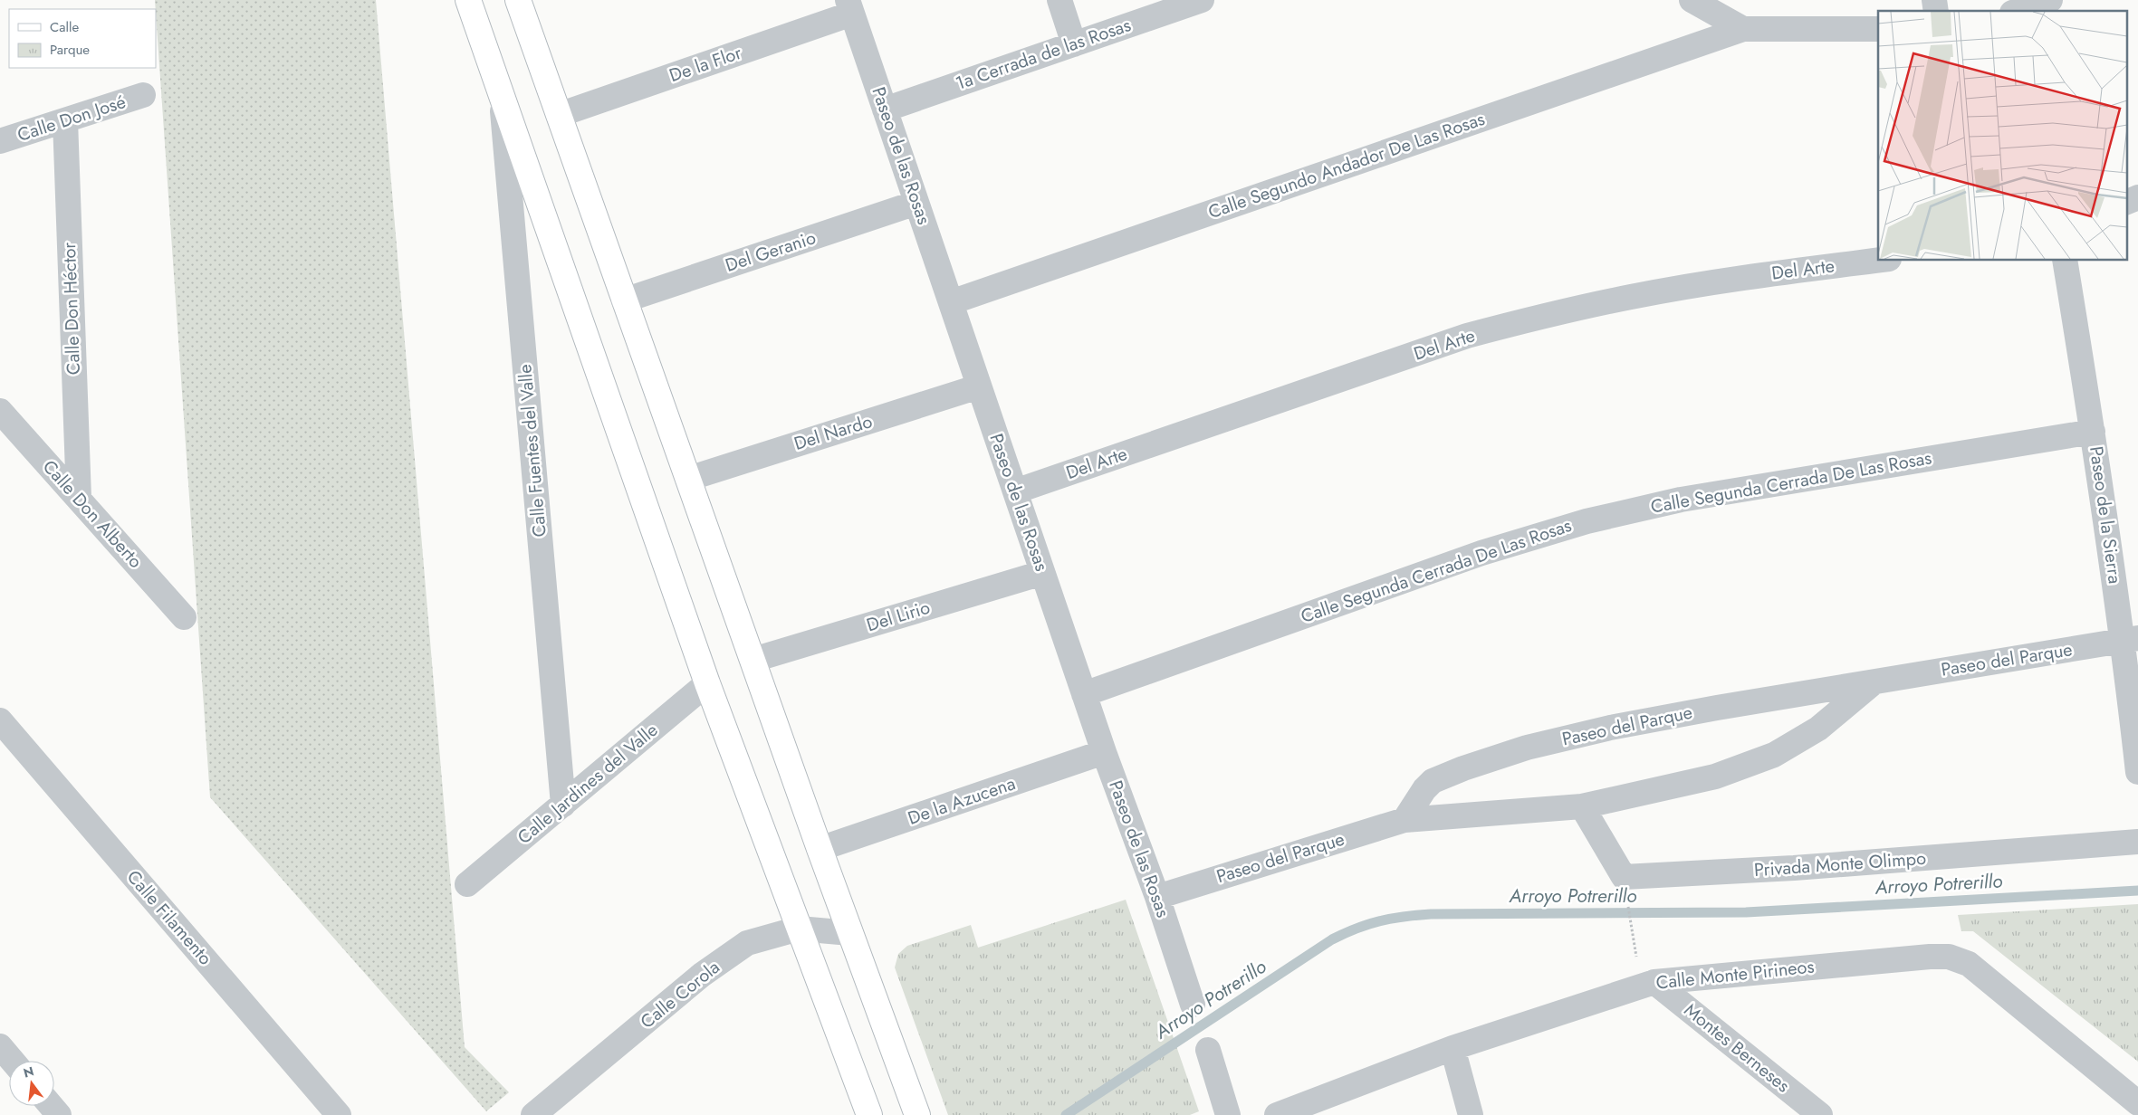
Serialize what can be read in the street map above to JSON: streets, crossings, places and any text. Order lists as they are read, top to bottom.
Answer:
{
  "streets": {
    "street": [
      "1a Cerrada de las Rosas",
      "De la Flor",
      "Calle Don José",
      "Paseo de las Rosas",
      "Calle Segundo Andador De Las Rosas",
      "Del Geranio",
      "Del Arte",
      "Calle Don Héctor",
      "Del Nardo",
      "Calle Fuentes del Valle",
      "Calle Segunda Cerrada De Las Rosas",
      "Calle Don Alberto",
      "Paseo de la Sierra",
      "Del Lirio",
      "Paseo del Parque",
      "Calle Jardines del Valle",
      "De la Azucena",
      "Privada Monte Olimpo",
      "Calle Filamento",
      "Calle Monte Pirineos",
      "Calle Corola",
      "Montes Berneses"
    ]
  },
  "crossings": [
    ["1a Cerrada de las Rosas", "Paseo de las Rosas"],
    ["De la Flor", "Paseo de las Rosas"],
    ["Calle Don José", "Calle Don Héctor"],
    ["Paseo de las Rosas", "Calle Segundo Andador De Las Rosas"],
    ["Paseo de las Rosas", "Del Geranio"],
    ["Paseo de las Rosas", "Del Arte"],
    ["Paseo de las Rosas", "Del Nardo"],
    ["Paseo de las Rosas", "Calle Segunda Cerrada De Las Rosas"],
    ["Paseo de las Rosas", "Del Lirio"],
    ["Paseo de las Rosas", "Paseo del Parque"],
    ["Paseo de las Rosas", "De la Azucena"],
    ["Calle Don Héctor", "Calle Don Alberto"],
    ["Calle Fuentes del Valle", "Calle Jardines del Valle"],
    ["Calle Segunda Cerrada De Las Rosas", "Paseo de la Sierra"],
    ["Paseo de la Sierra", "Paseo del Parque"],
    ["Paseo del Parque", "Privada Monte Olimpo"],
    ["Calle Monte Pirineos", "Montes Berneses"]
  ],
  "water": ["Arroyo Potrerillo"],
  "legend": ["Calle", "Parque"],
  "north": "top"
}
